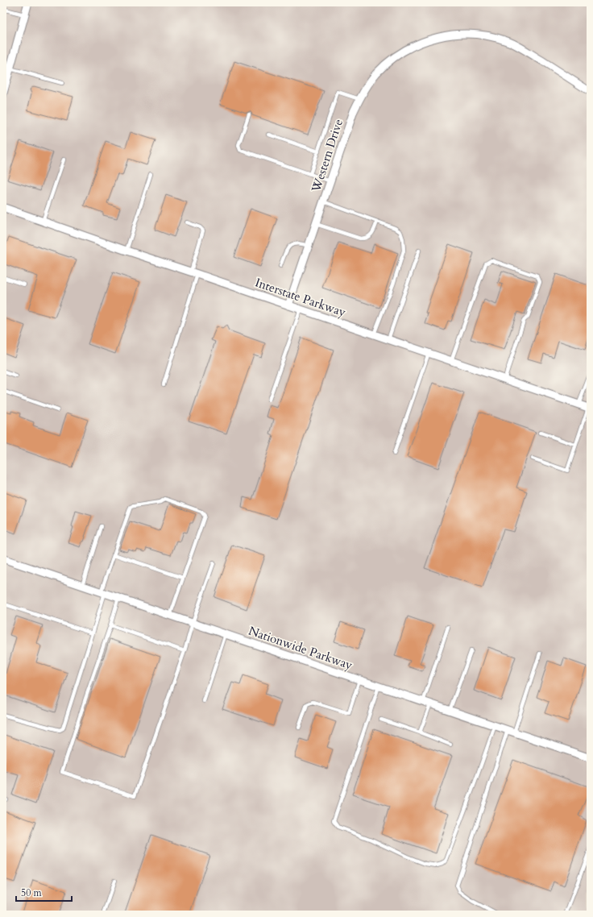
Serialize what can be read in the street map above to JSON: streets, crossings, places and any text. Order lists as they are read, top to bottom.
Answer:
{
  "streets": {
    "street": ["Western Drive", "Interstate Parkway", "Nationwide Parkway"]
  },
  "crossings": [
    ["Western Drive", "Interstate Parkway"]
  ],
  "scale_bar": "50 m"
}
